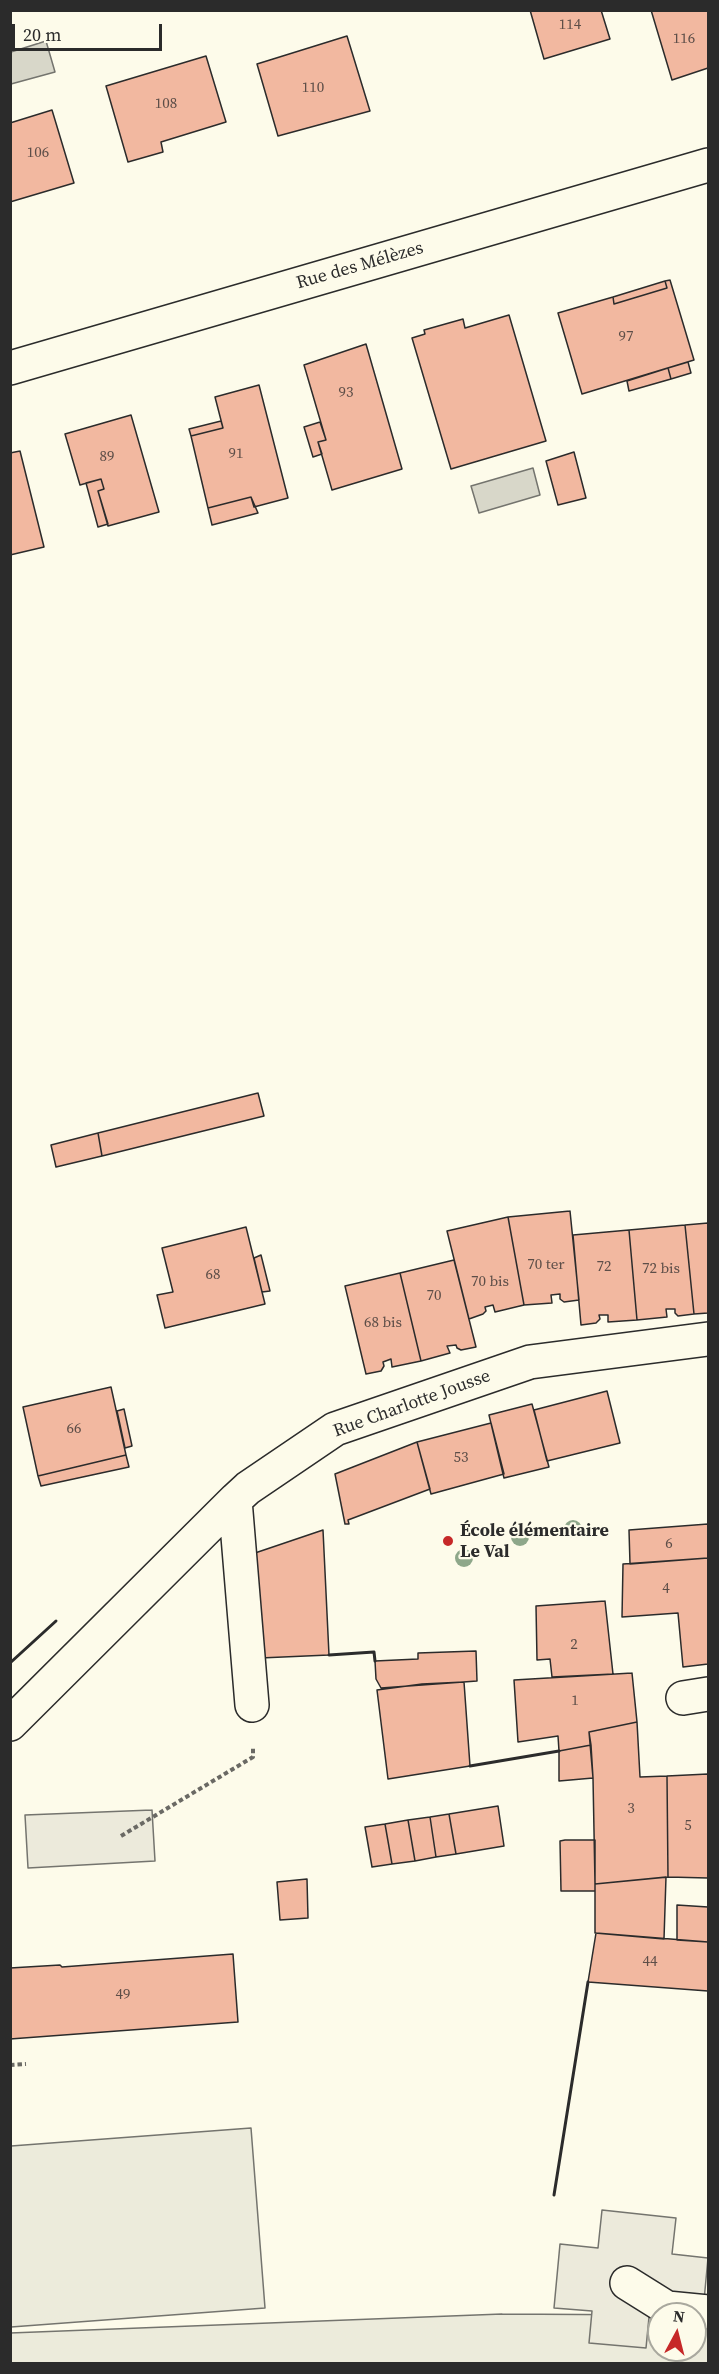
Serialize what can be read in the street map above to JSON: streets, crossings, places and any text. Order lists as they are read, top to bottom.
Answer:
{
  "streets": {
    "street": ["Rue des Mélèzes", "Rue Charlotte Jousse"]
  },
  "places": ["École élémentaire Le Val"],
  "house_numbers": [
    "114",
    "116",
    "110",
    "108",
    "106",
    "97",
    "93",
    "91",
    "89",
    "70 ter",
    "72",
    "72 bis",
    "68",
    "70 bis",
    "70",
    "68 bis",
    "66",
    "53",
    "6",
    "4",
    "2",
    "1",
    "3",
    "5",
    "44",
    "49"
  ],
  "scale_bar": "20 m",
  "north": "top"
}
